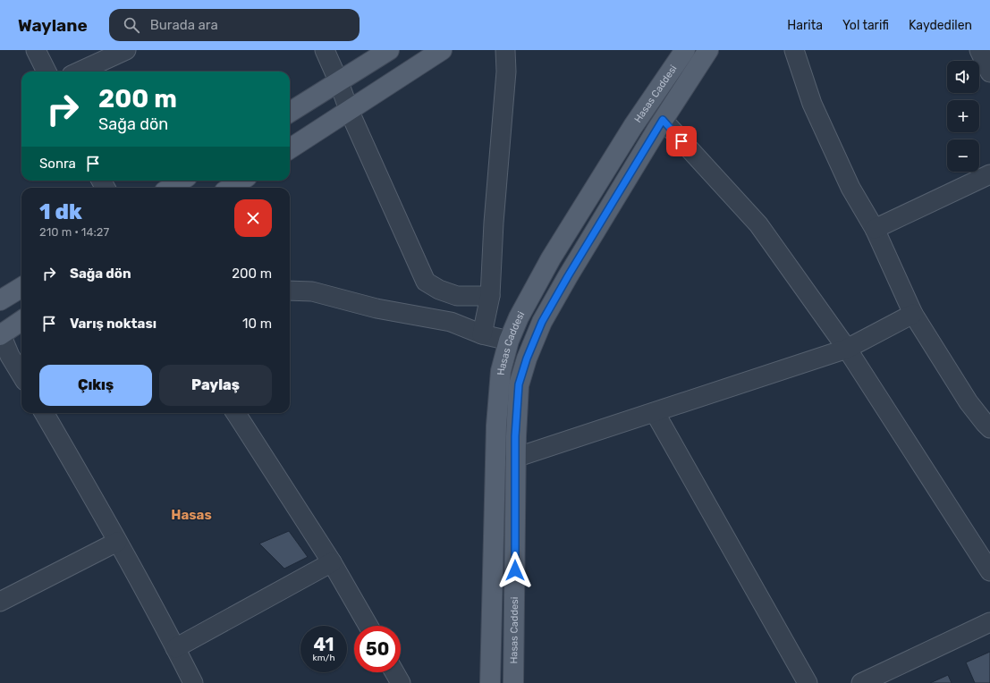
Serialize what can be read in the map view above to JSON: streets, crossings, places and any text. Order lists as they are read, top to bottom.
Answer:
{
  "streets": {
    "main road": ["Hasas Caddesi"]
  },
  "districts": ["Hasas"],
  "page": {
    "header": "Waylane",
    "search": "Burada ara",
    "nav": ["Harita", "Yol tarifi", "Kaydedilen"],
    "map_buttons": ["+", "−"],
    "turn": ["200 m", "Sağa dön"],
    "then": "Sonra",
    "heading": ["1 dk", "210 m · 14:27"],
    "list": [
      {
        "name": "Sağa dön",
        "value": "200 m"
      },
      {
        "name": "Varış noktası",
        "value": "10 m"
      }
    ],
    "buttons": ["Çıkış", "Paylaş"],
    "speed": "41 km/h",
    "limit": "50"
  }
}
